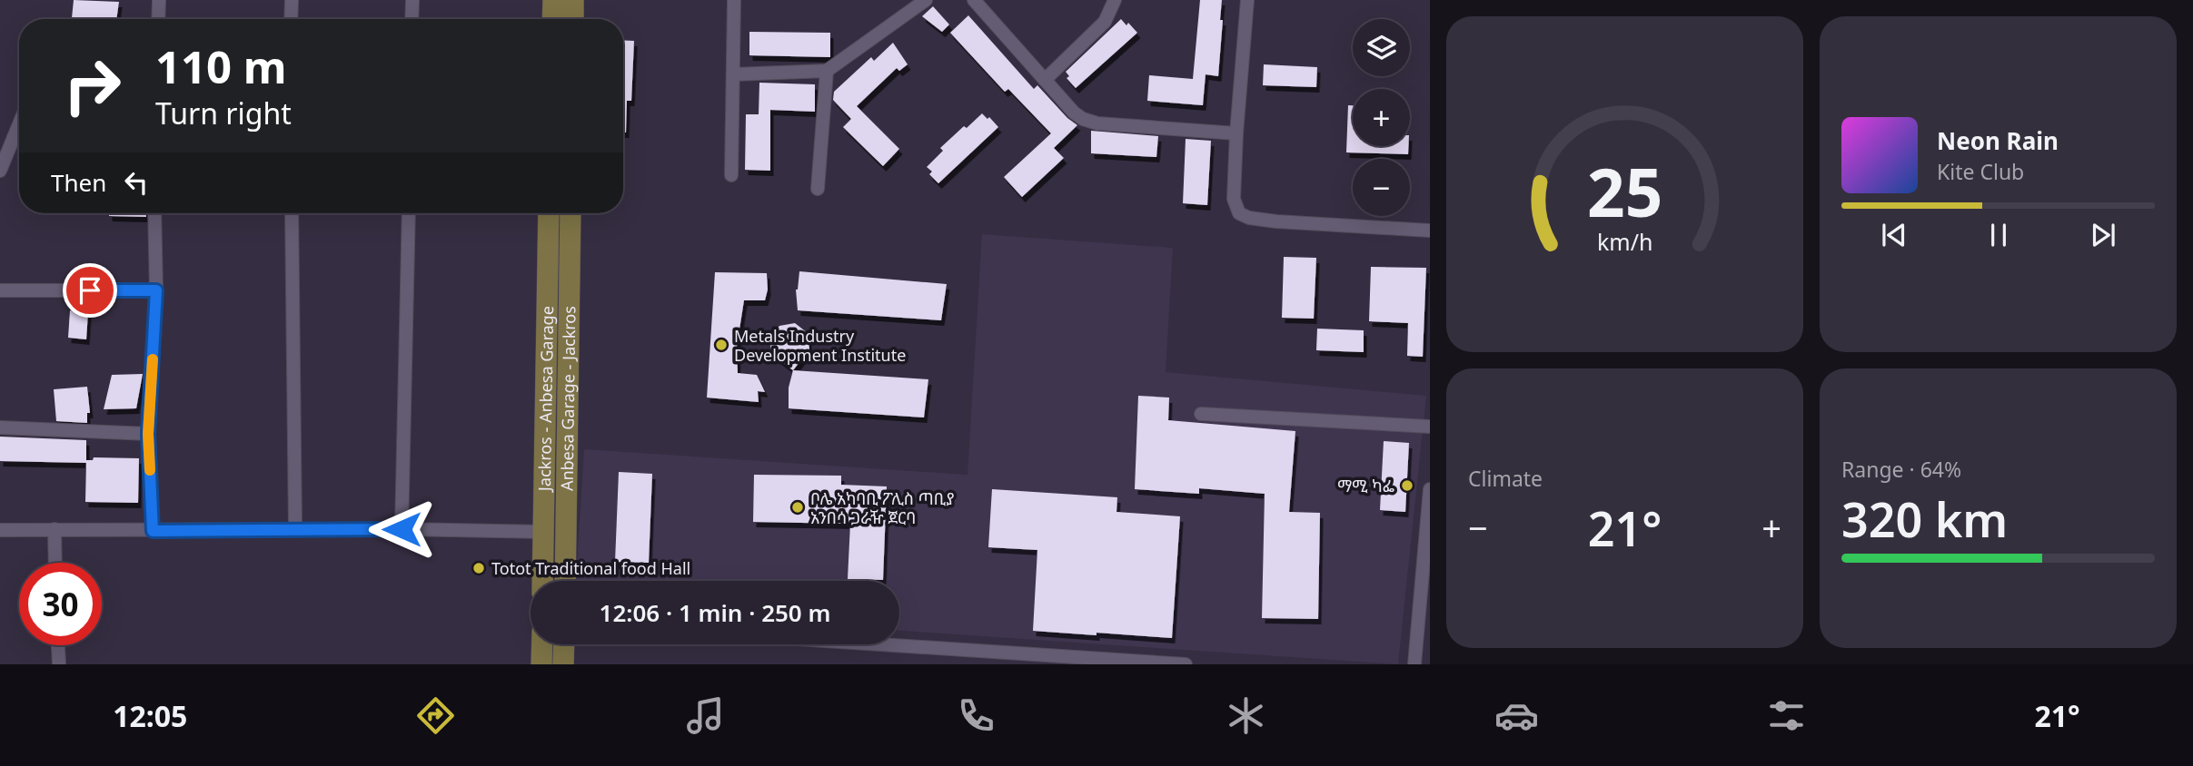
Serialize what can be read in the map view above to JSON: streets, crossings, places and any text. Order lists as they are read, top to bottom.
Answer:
{
  "streets": {
    "main road": ["Jackros - Anbesa Garage", "Anbesa Garage - Jackros"]
  },
  "places": [
    "Metals Industry Development Institute",
    "ማሚ ካፌ",
    "ቦሌ አካባቢ ፖሊስ ጣቢያ አንበሳ ጋራዥ ጀርባ",
    "Totot Traditional food Hall"
  ],
  "page": {
    "map_buttons": ["+", "−"],
    "turn": ["110 m", "Turn right"],
    "song": ["Neon Rain", "Kite Club"],
    "then": "Then",
    "tile": [
      "Climate",
      ["Range · 64%", "320 km"]
    ],
    "heat": ["−", "21°", "+"],
    "limit": "30",
    "trip": "12:06 · 1 min · 250 m",
    "tabs": ["12:05", "21°"],
    "gauge": ["25", "km/h"]
  }
}
